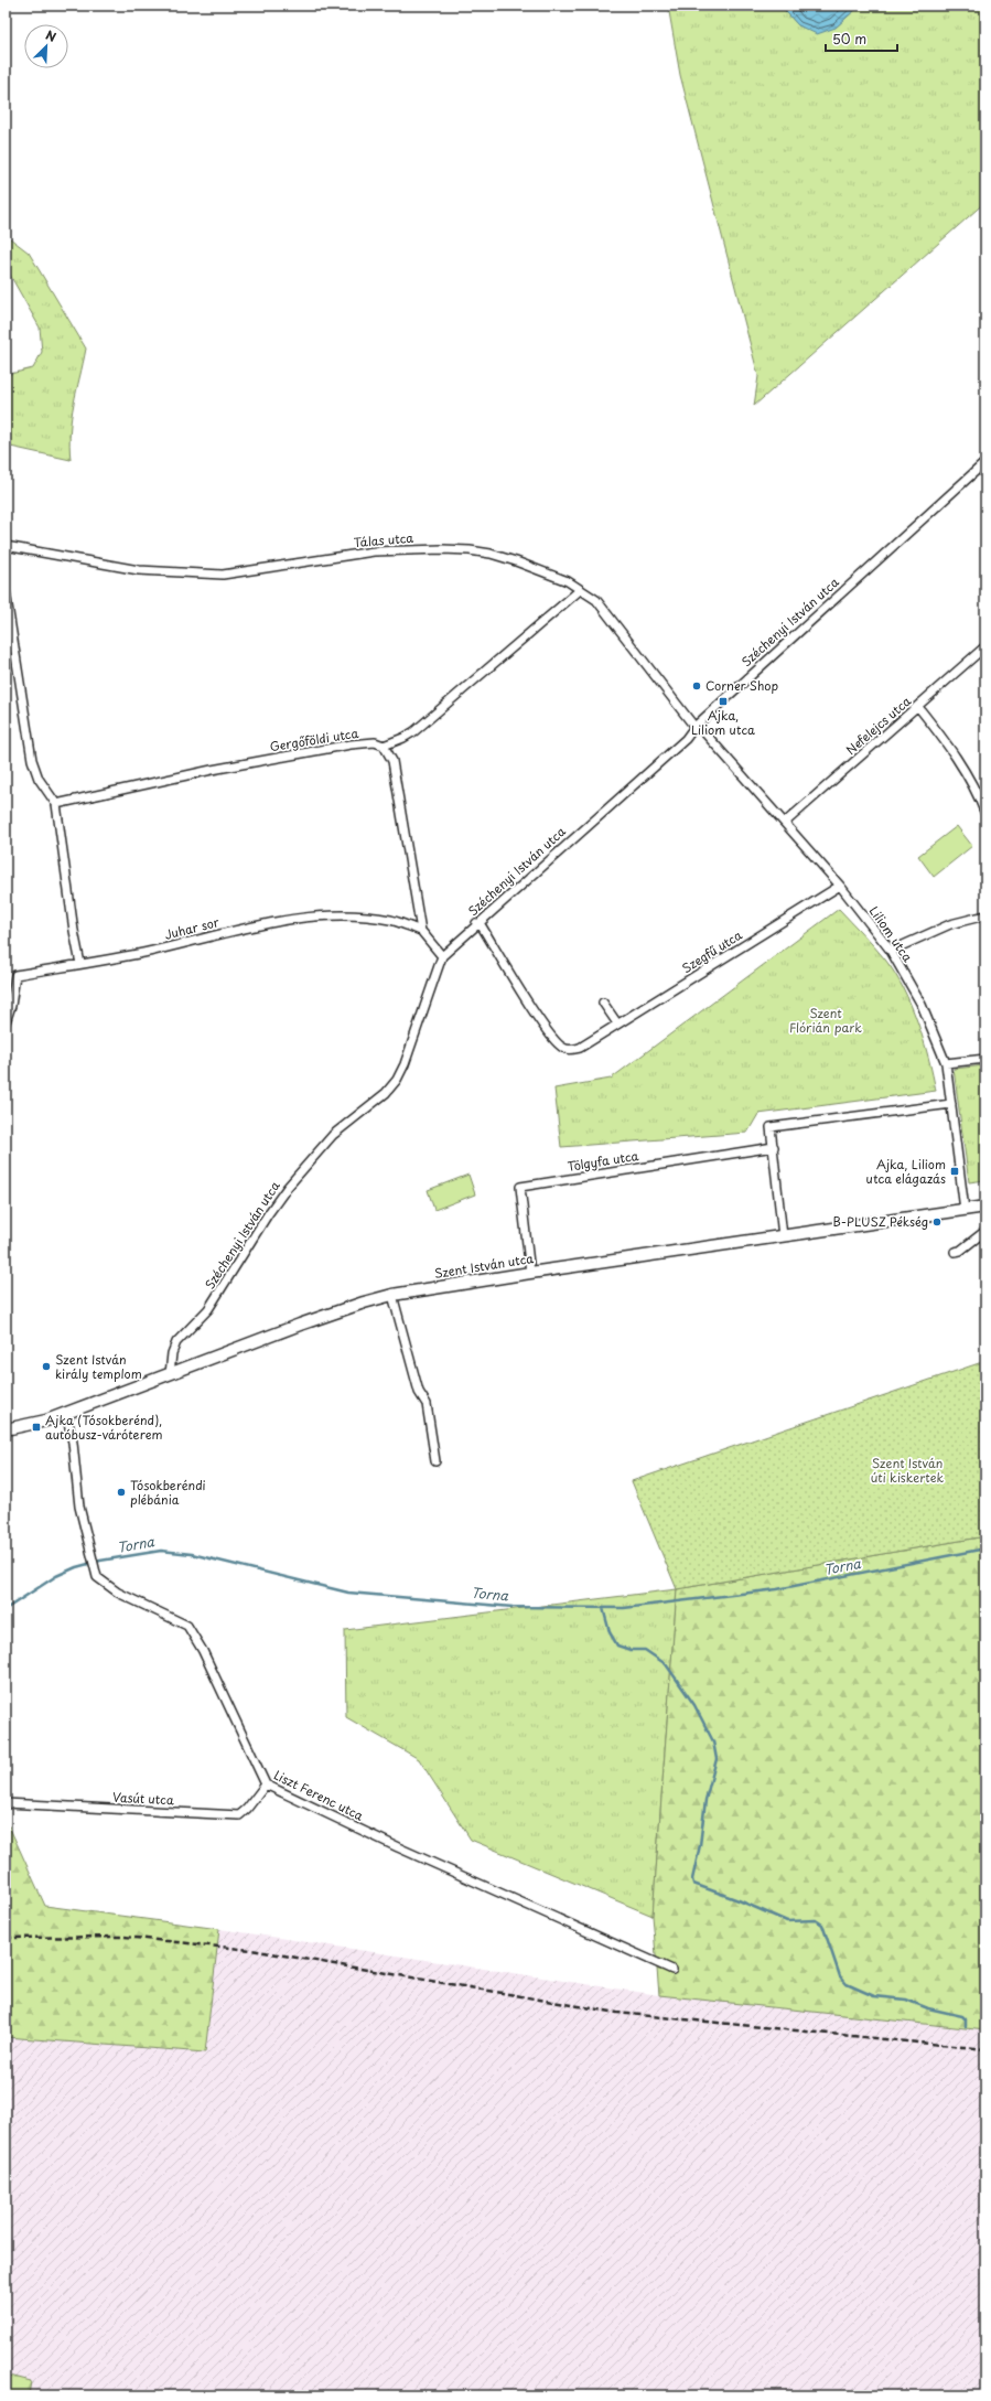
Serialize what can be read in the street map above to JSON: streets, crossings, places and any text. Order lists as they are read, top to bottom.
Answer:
{
  "streets": {
    "main road": ["Szent István utca"],
    "street": [
      "Tálas utca",
      "Széchenyi István utca",
      "Nefelejcs utca",
      "Gergőföldi utca",
      "Juhar sor",
      "Liliom utca",
      "Szegfű utca",
      "Tölgyfa utca",
      "Liszt Ferenc utca",
      "Vasút utca"
    ]
  },
  "crossings": [
    ["Tálas utca", "Széchenyi István utca"],
    ["Tálas utca", "Liliom utca"],
    ["Széchenyi István utca", "Liliom utca"],
    ["Széchenyi István utca", "Szegfű utca"],
    ["Széchenyi István utca", "Szent István utca"],
    ["Nefelejcs utca", "Liliom utca"],
    ["Liliom utca", "Szegfű utca"],
    ["Liliom utca", "Szent István utca"],
    ["Tölgyfa utca", "Szent István utca"],
    ["Szent István utca", "Liszt Ferenc utca"],
    ["Liszt Ferenc utca", "Vasút utca"]
  ],
  "water": ["Torna"],
  "parks": ["Szent Flórián park", "Szent István úti kiskertek"],
  "places": {
    "other": [
      "Corner Shop",
      "B-PLUSZ Pékség",
      "Szent István király templom",
      "Tósokberéndi plébánia"
    ],
    "transit": ["Ajka, Liliom utca", "Ajka, Liliom utca elágazás", "Ajka (Tósokberénd), autóbusz-váróterem"]
  },
  "scale_bar": "50 m",
  "north": "top right"
}
